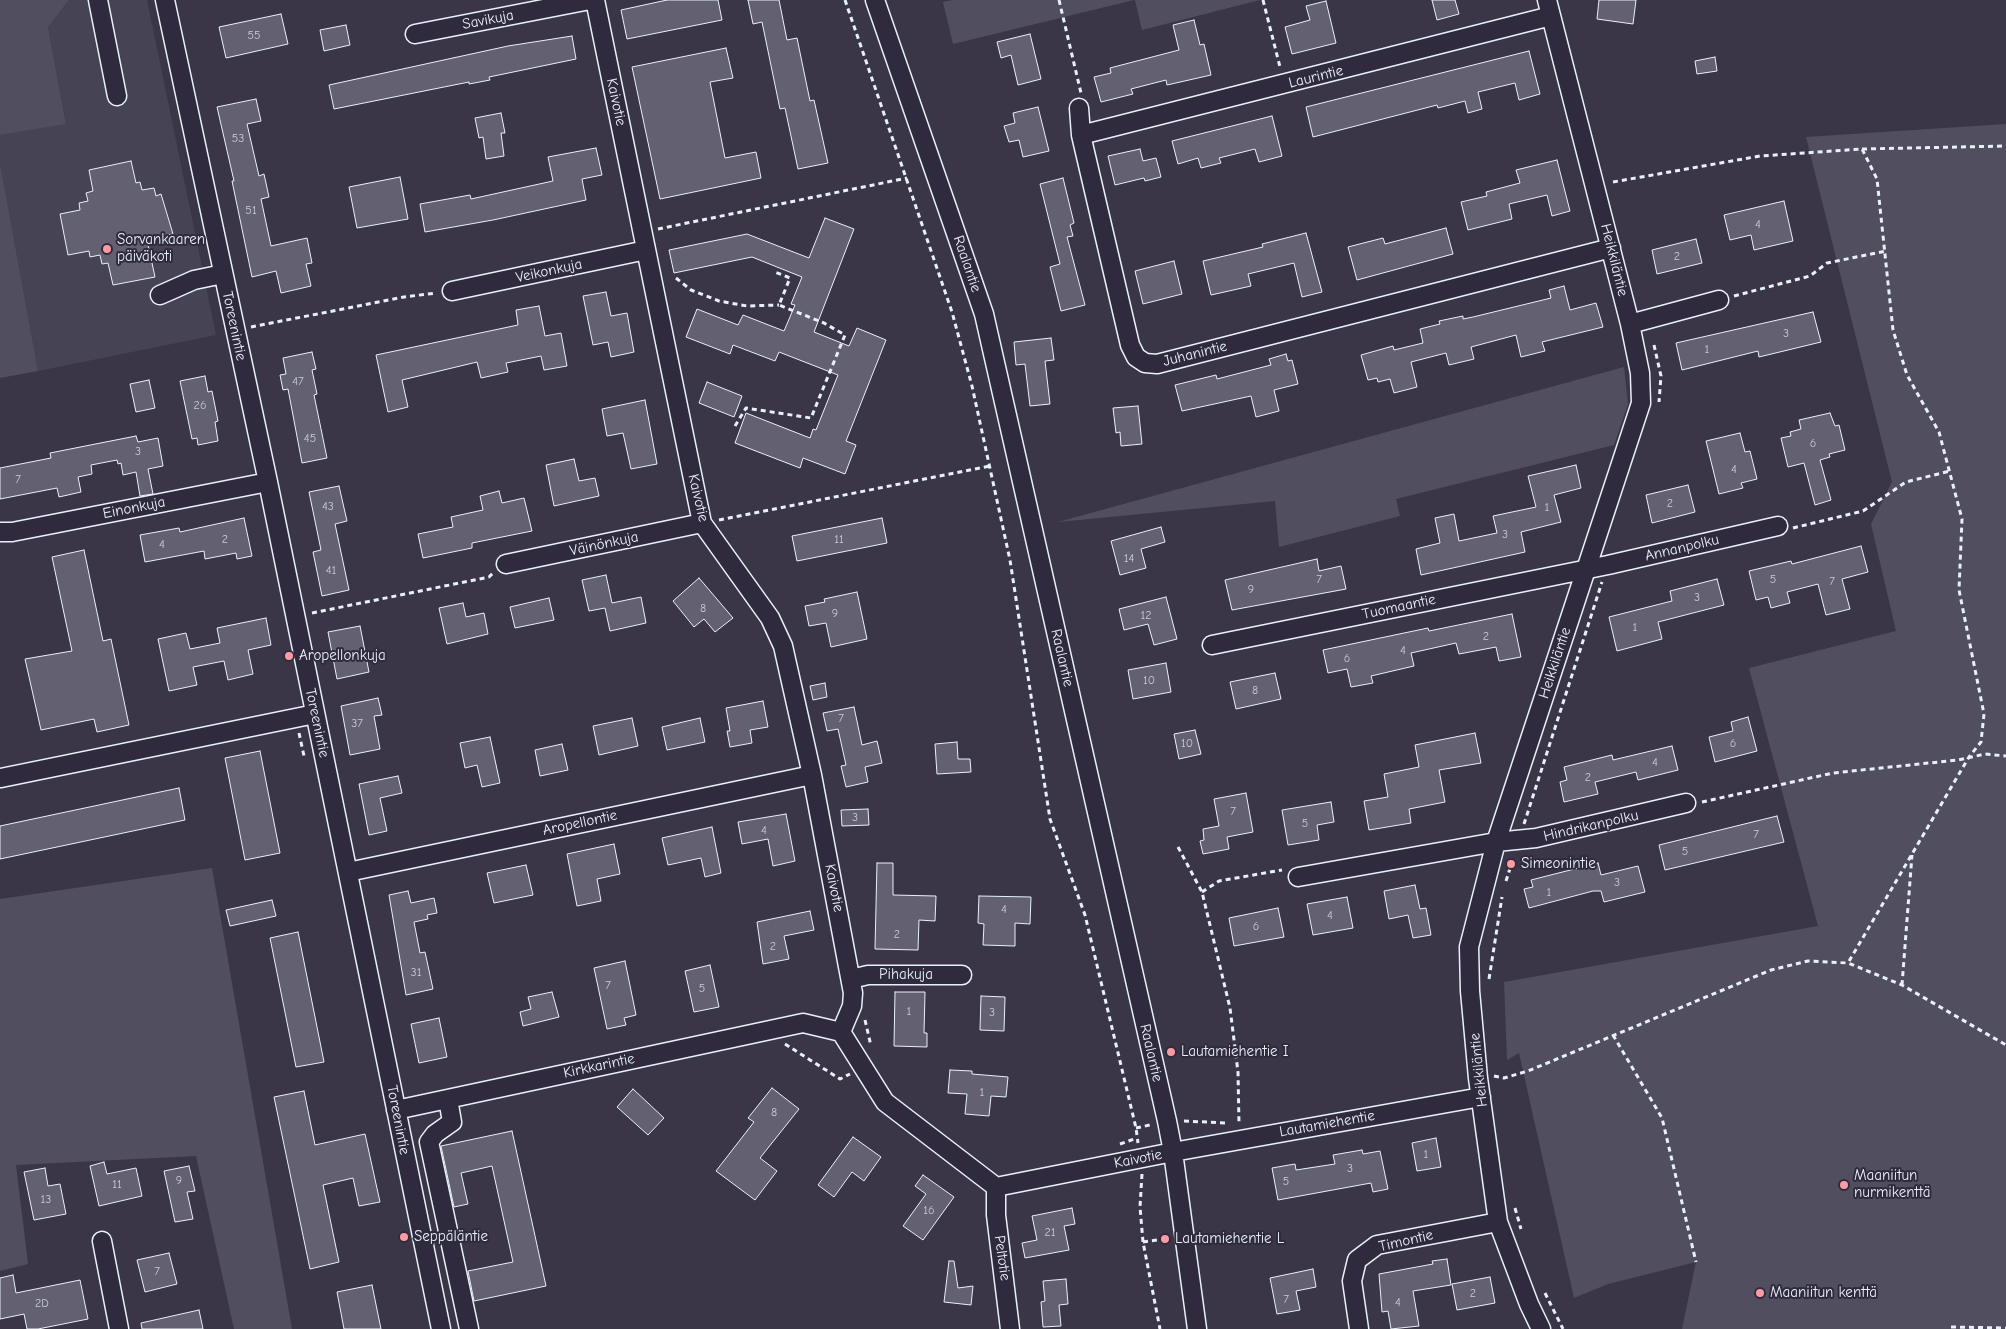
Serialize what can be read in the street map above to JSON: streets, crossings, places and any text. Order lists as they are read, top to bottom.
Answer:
{
  "streets": {
    "street": [
      "Savikuja",
      "Laurintie",
      "Kaivotie",
      "Heikkiläntie",
      "Raalantie",
      "Veikonkuja",
      "Toreenintie",
      "Juhanintie",
      "Einonkuja",
      "Väinönkuja",
      "Annanpolku",
      "Tuomaantie",
      "Aropellontie",
      "Hindrikanpolku",
      "Pihakuja",
      "Kirkkarintie",
      "Lautamiehentie",
      "Timontie",
      "Peltotie"
    ]
  },
  "crossings": [
    ["Laurintie", "Heikkiläntie"],
    ["Laurintie", "Juhanintie"],
    ["Kaivotie", "Raalantie"],
    ["Kaivotie", "Veikonkuja"],
    ["Kaivotie", "Väinönkuja"],
    ["Kaivotie", "Aropellontie"],
    ["Kaivotie", "Pihakuja"],
    ["Kaivotie", "Kirkkarintie"],
    ["Kaivotie", "Lautamiehentie"],
    ["Kaivotie", "Peltotie"],
    ["Heikkiläntie", "Juhanintie"],
    ["Heikkiläntie", "Annanpolku"],
    ["Heikkiläntie", "Tuomaantie"],
    ["Heikkiläntie", "Hindrikanpolku"],
    ["Heikkiläntie", "Lautamiehentie"],
    ["Heikkiläntie", "Timontie"],
    ["Raalantie", "Lautamiehentie"],
    ["Toreenintie", "Einonkuja"],
    ["Toreenintie", "Aropellontie"],
    ["Toreenintie", "Kirkkarintie"],
    ["Annanpolku", "Tuomaantie"]
  ],
  "places": [
    "Sorvankaaren päiväkoti",
    "Aropellonkuja",
    "Simeonintie",
    "Lautamiehentie I",
    "Maaniitun nurmikenttä",
    "Seppäläntie",
    "Lautamiehentie L",
    "Maaniitun kenttä"
  ],
  "house_numbers": [
    "55",
    "53",
    "51",
    "4",
    "2",
    "3",
    "1",
    "47",
    "26",
    "45",
    "6",
    "3",
    "4",
    "7",
    "2",
    "43",
    "1",
    "3",
    "2",
    "11",
    "4",
    "14",
    "41",
    "7",
    "5",
    "7",
    "9",
    "3",
    "8",
    "9",
    "12",
    "1",
    "2",
    "4",
    "6",
    "10",
    "8",
    "7",
    "37",
    "10",
    "6",
    "4",
    "2",
    "7",
    "3",
    "5",
    "4",
    "7",
    "5",
    "3",
    "1",
    "4",
    "4",
    "6",
    "2",
    "2",
    "31",
    "7",
    "5",
    "1",
    "3",
    "1",
    "8",
    "1",
    "3",
    "9",
    "5",
    "11",
    "13",
    "16",
    "21",
    "7",
    "2",
    "7",
    "4",
    "2D"
  ]
}
